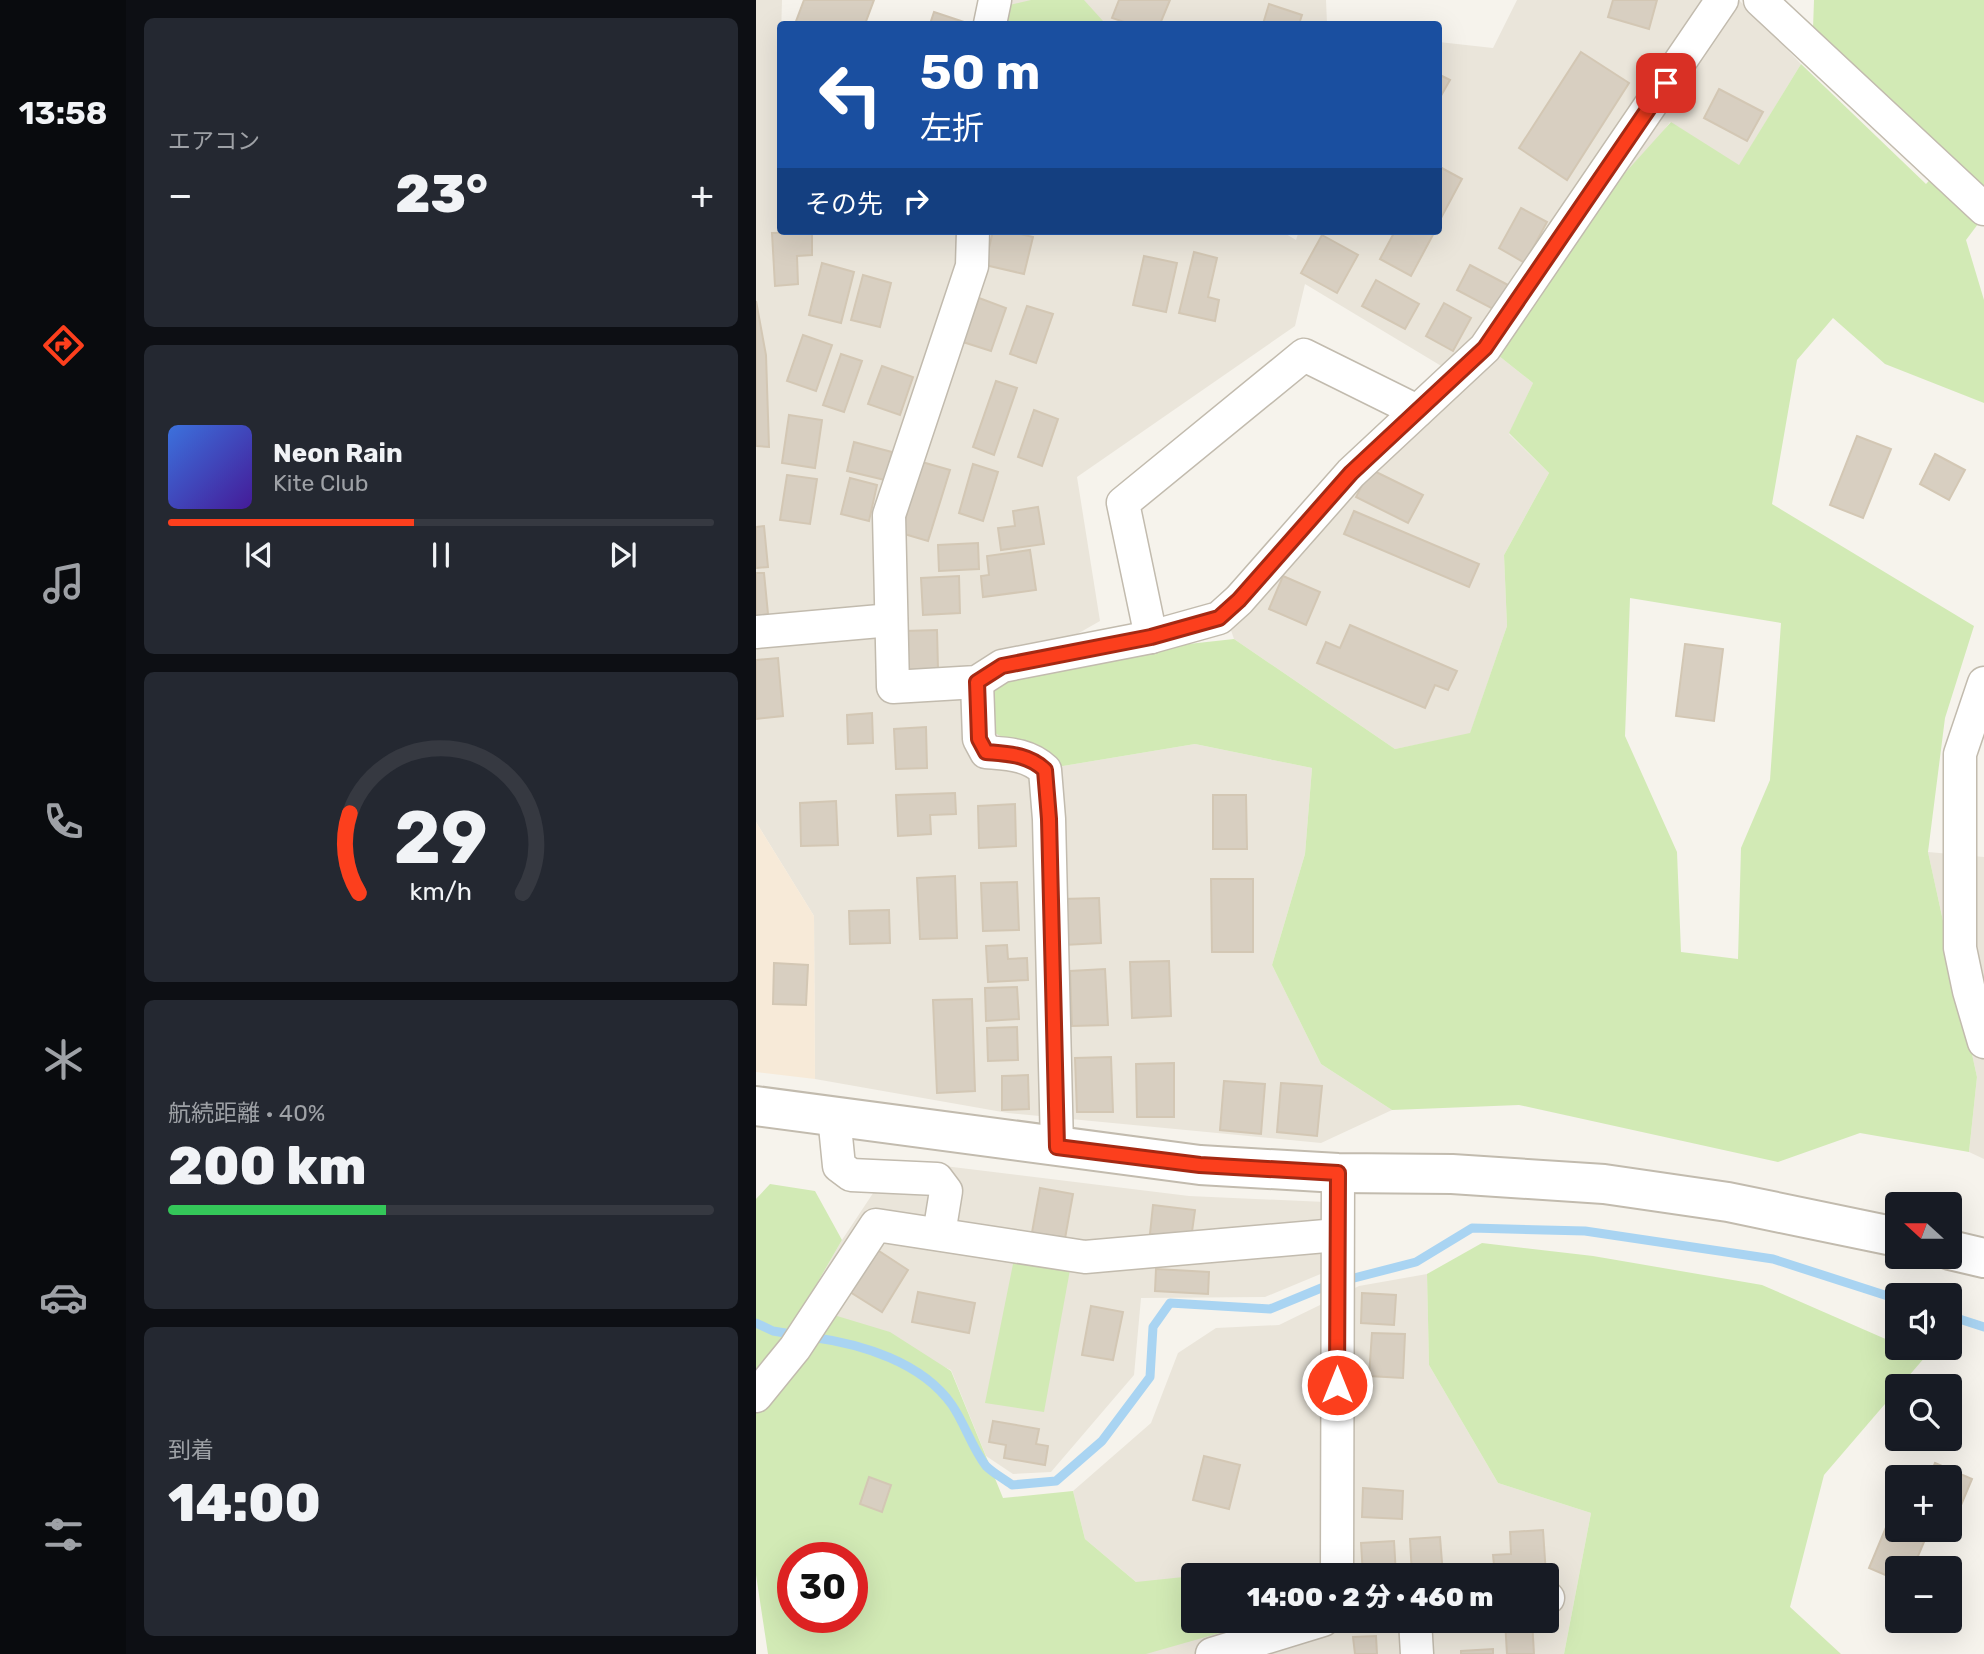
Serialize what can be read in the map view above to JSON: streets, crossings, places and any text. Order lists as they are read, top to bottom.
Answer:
{
  "north": "left",
  "page": {
    "tabs": "13:58",
    "tile": [
      "エアコン",
      ["航続距離 · 40%", "200 km"],
      ["到着", "14:00"]
    ],
    "turn": ["50 m", "左折"],
    "heat": ["−", "23°", "+"],
    "then": "その先",
    "song": ["Neon Rain", "Kite Club"],
    "map_buttons": ["+", "−"],
    "limit": "30",
    "trip": "14:00 · 2 分 · 460 m",
    "gauge": ["29", "km/h"]
  }
}
